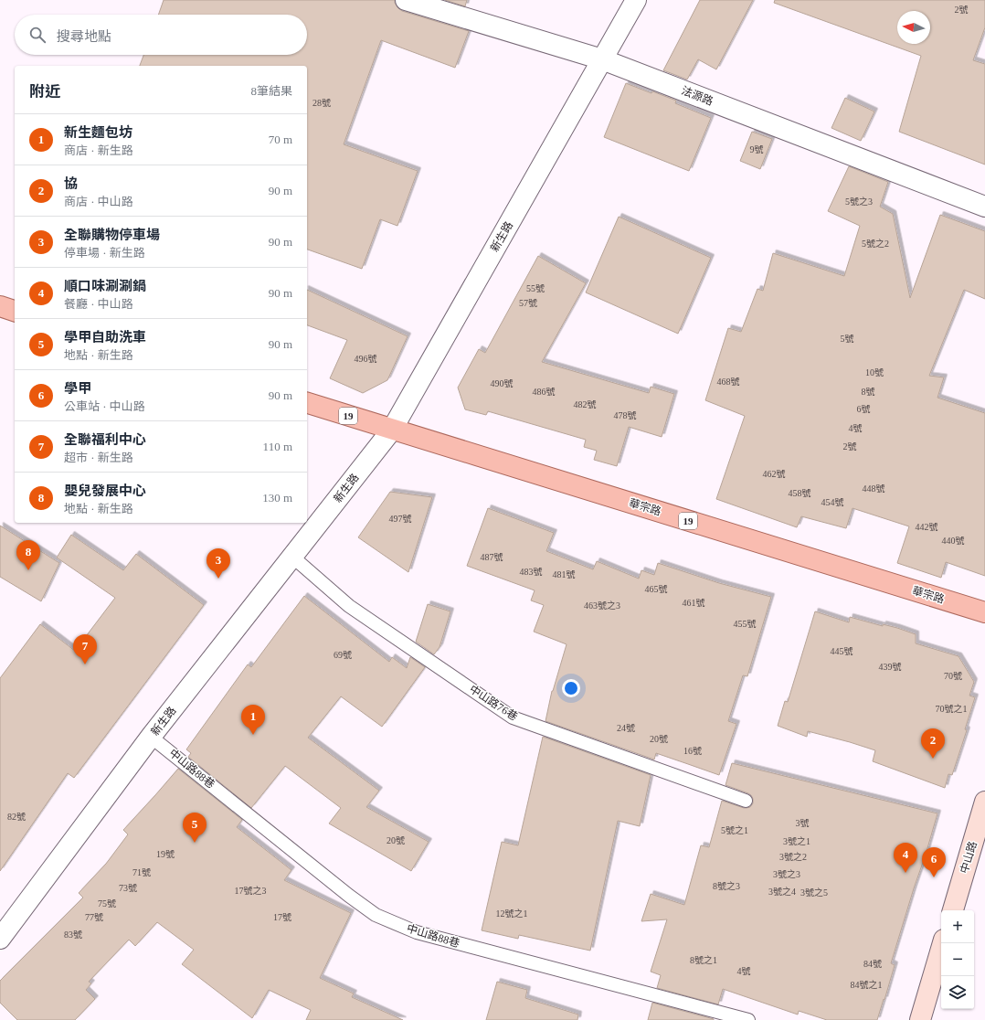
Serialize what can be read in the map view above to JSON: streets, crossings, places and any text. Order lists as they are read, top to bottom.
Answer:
{
  "streets": {
    "main road": ["19", "華宗路", "中山路"],
    "street": ["法源路", "新生路"],
    "lane": ["中山路76巷", "中山路88巷"]
  },
  "crossings": [
    ["法源路", "新生路"],
    ["新生路", "華宗路"],
    ["新生路", "中山路76巷"],
    ["新生路", "中山路88巷"]
  ],
  "house_numbers": [
    "2號",
    "28號",
    "9號",
    "5號之3",
    "5號之2",
    "55號",
    "57號",
    "5號",
    "496號",
    "10號",
    "468號",
    "490號",
    "486號",
    "8號",
    "482號",
    "6號",
    "478號",
    "4號",
    "2號",
    "462號",
    "448號",
    "458號",
    "454號",
    "497號",
    "442號",
    "440號",
    "487號",
    "483號",
    "481號",
    "465號",
    "461號",
    "463號之3",
    "455號",
    "445號",
    "69號",
    "439號",
    "70號",
    "70號之1",
    "24號",
    "20號",
    "16號",
    "82號",
    "3號",
    "5號之1",
    "20號",
    "3號之1",
    "19號",
    "3號之2",
    "71號",
    "3號之3",
    "8號之3",
    "73號",
    "17號之3",
    "3號之4",
    "3號之5",
    "75號",
    "12號之1",
    "77號",
    "17號",
    "83號",
    "8號之1",
    "84號",
    "4號",
    "84號之1"
  ],
  "north": "left",
  "page": {
    "search": "搜尋地點",
    "heading": ["附近", "8筆結果"],
    "list": [
      {
        "mark": "1",
        "name": "新生麵包坊",
        "note": "商店 · 新生路",
        "value": "70 m"
      },
      {
        "mark": "2",
        "name": "協",
        "note": "商店 · 中山路",
        "value": "90 m"
      },
      {
        "mark": "3",
        "name": "全聯購物停車場",
        "note": "停車場 · 新生路",
        "value": "90 m"
      },
      {
        "mark": "4",
        "name": "順口味涮涮鍋",
        "note": "餐廳 · 中山路",
        "value": "90 m"
      },
      {
        "mark": "5",
        "name": "學甲自助洗車",
        "note": "地點 · 新生路",
        "value": "90 m"
      },
      {
        "mark": "6",
        "name": "學甲",
        "note": "公車站 · 中山路",
        "value": "90 m"
      },
      {
        "mark": "7",
        "name": "全聯福利中心",
        "note": "超市 · 新生路",
        "value": "110 m"
      },
      {
        "mark": "8",
        "name": "嬰兒發展中心",
        "note": "地點 · 新生路",
        "value": "130 m"
      }
    ],
    "pins": [
      "8",
      "3",
      "7",
      "1",
      "2",
      "5",
      "4",
      "6"
    ],
    "map_buttons": ["+", "−"]
  }
}
